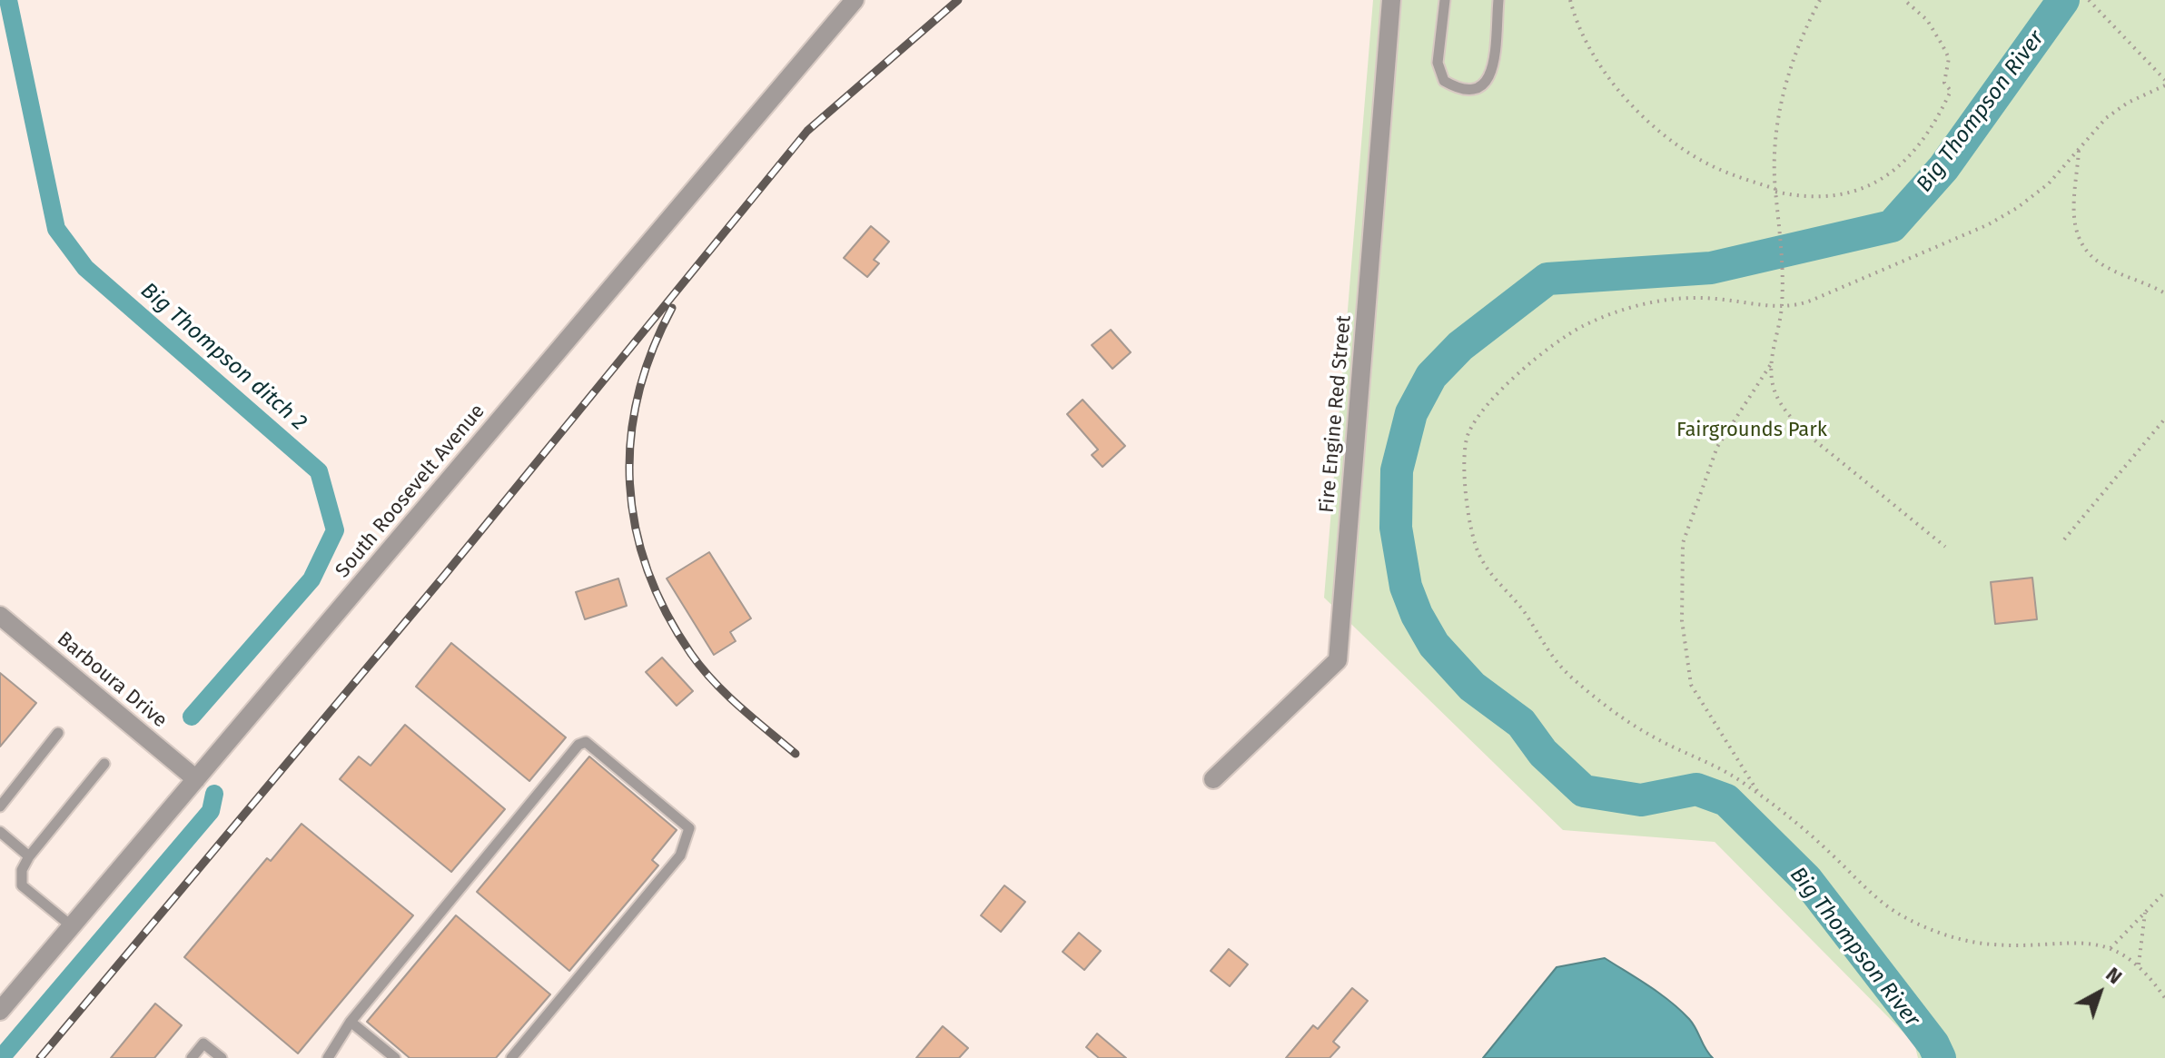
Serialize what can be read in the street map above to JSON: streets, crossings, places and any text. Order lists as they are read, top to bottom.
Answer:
{
  "streets": {
    "street": ["Fire Engine Red Street", "South Roosevelt Avenue", "Barboura Drive"]
  },
  "crossings": [
    ["South Roosevelt Avenue", "Barboura Drive"]
  ],
  "water": ["Big Thompson River", "Big Thompson ditch 2"],
  "parks": ["Fairgrounds Park"],
  "north": "top right"
}
